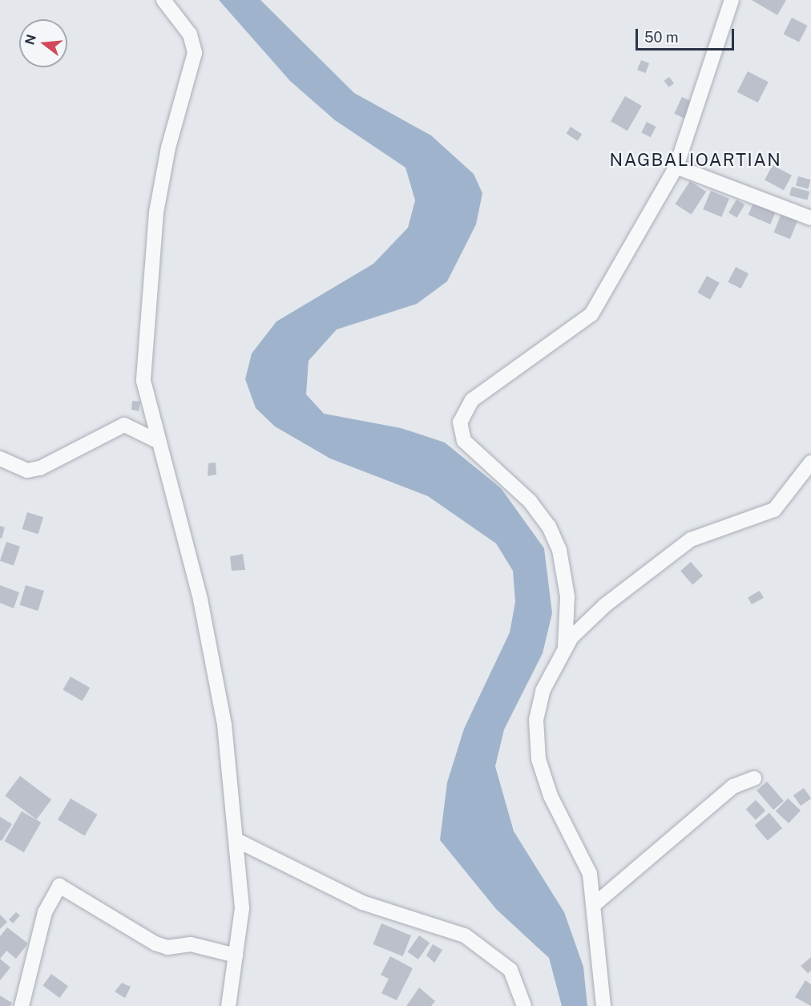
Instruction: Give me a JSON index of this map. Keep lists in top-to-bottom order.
{
  "districts": ["NAGBALIOARTIAN"],
  "scale_bar": "50 m",
  "north": "left"
}
